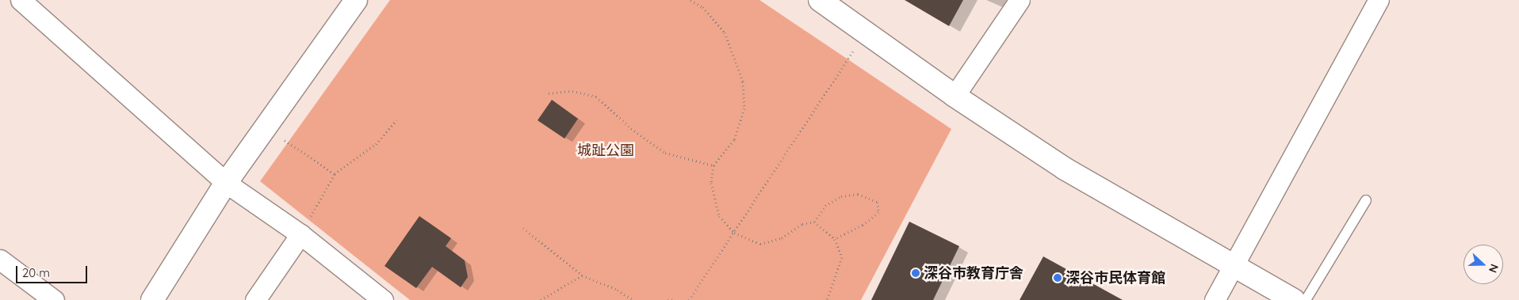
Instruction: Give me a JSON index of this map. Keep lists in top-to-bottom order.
{
  "parks": ["城趾公園"],
  "places": ["深谷市教育庁舎", "深谷市民体育館"],
  "scale_bar": "20 m",
  "north": "right"
}
